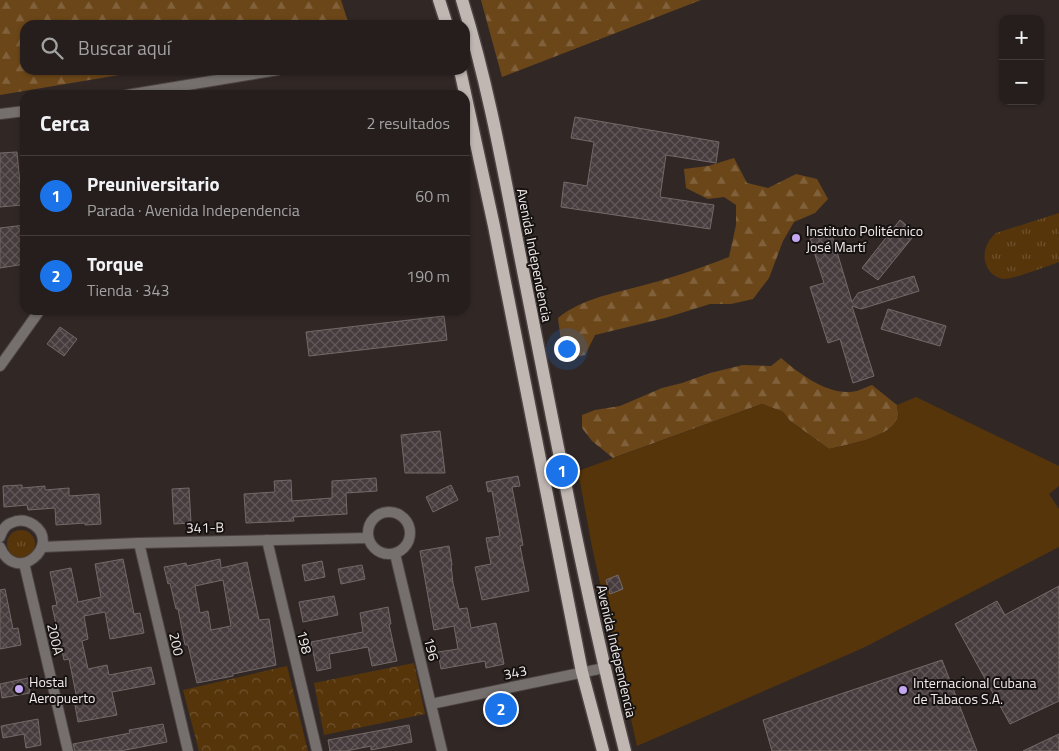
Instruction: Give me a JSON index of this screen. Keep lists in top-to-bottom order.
{
  "streets": {
    "main road": ["Avenida Independencia"],
    "street": [
      "341-B",
      "200A",
      "198",
      "200",
      "196",
      "343"
    ]
  },
  "crossings": [
    ["Avenida Independencia", "343"],
    ["341-B", "198"],
    ["341-B", "200"],
    ["341-B", "196"],
    ["196", "343"]
  ],
  "places": ["Instituto Politécnico José Martí", "Hostal Aeropuerto", "Internacional Cubana de Tabacos S.A."],
  "page": {
    "map_buttons": ["+", "−"],
    "search": "Buscar aquí",
    "heading": ["Cerca", "2 resultados"],
    "list": [
      {
        "mark": "1",
        "name": "Preuniversitario",
        "note": "Parada · Avenida Independencia",
        "value": "60 m"
      },
      {
        "mark": "2",
        "name": "Torque",
        "note": "Tienda · 343",
        "value": "190 m"
      }
    ],
    "pins": ["1", "2"]
  }
}
